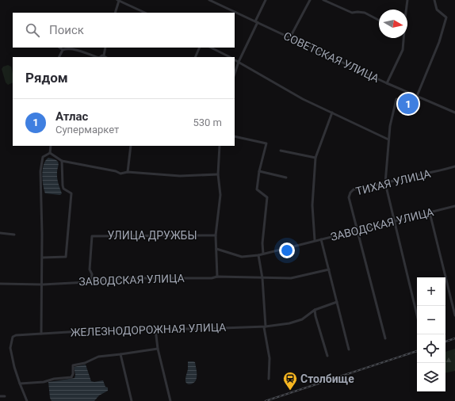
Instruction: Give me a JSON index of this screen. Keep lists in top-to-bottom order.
{
  "streets": {
    "street": [
      "СОВЕТСКАЯ УЛИЦА",
      "ТИХАЯ УЛИЦА",
      "ЗАВОДСКАЯ УЛИЦА",
      "УЛИЦА ДРУЖБЫ",
      "ЖЕЛЕЗНОДОРОЖНАЯ УЛИЦА"
    ]
  },
  "crossings": [
    ["ТИХАЯ УЛИЦА", "ЗАВОДСКАЯ УЛИЦА"],
    ["ЗАВОДСКАЯ УЛИЦА", "УЛИЦА ДРУЖБЫ"]
  ],
  "places": {
    "station": ["Столбище"]
  },
  "north": "right",
  "page": {
    "search": "Поиск",
    "heading": "Рядом",
    "pins": "1",
    "list": [
      {
        "mark": "1",
        "name": "Атлас",
        "note": "Супермаркет",
        "value": "530 m"
      }
    ],
    "map_buttons": ["+", "−"]
  }
}
